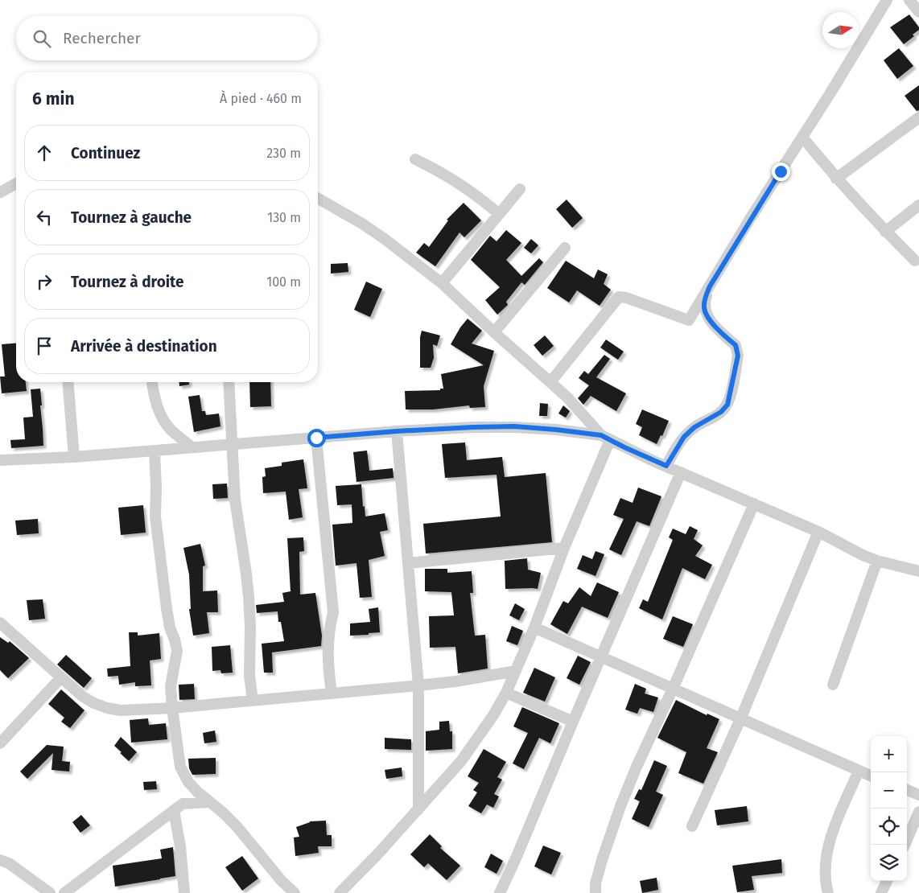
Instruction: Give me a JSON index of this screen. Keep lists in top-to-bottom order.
{
  "north": "right",
  "page": {
    "search": "Rechercher",
    "heading": ["6 min", "À pied · 460 m"],
    "list": [
      ["Continuez", "230 m"],
      ["Tournez à gauche", "130 m"],
      ["Tournez à droite", "100 m"],
      "Arrivée à destination"
    ],
    "map_buttons": ["+", "−"]
  }
}
